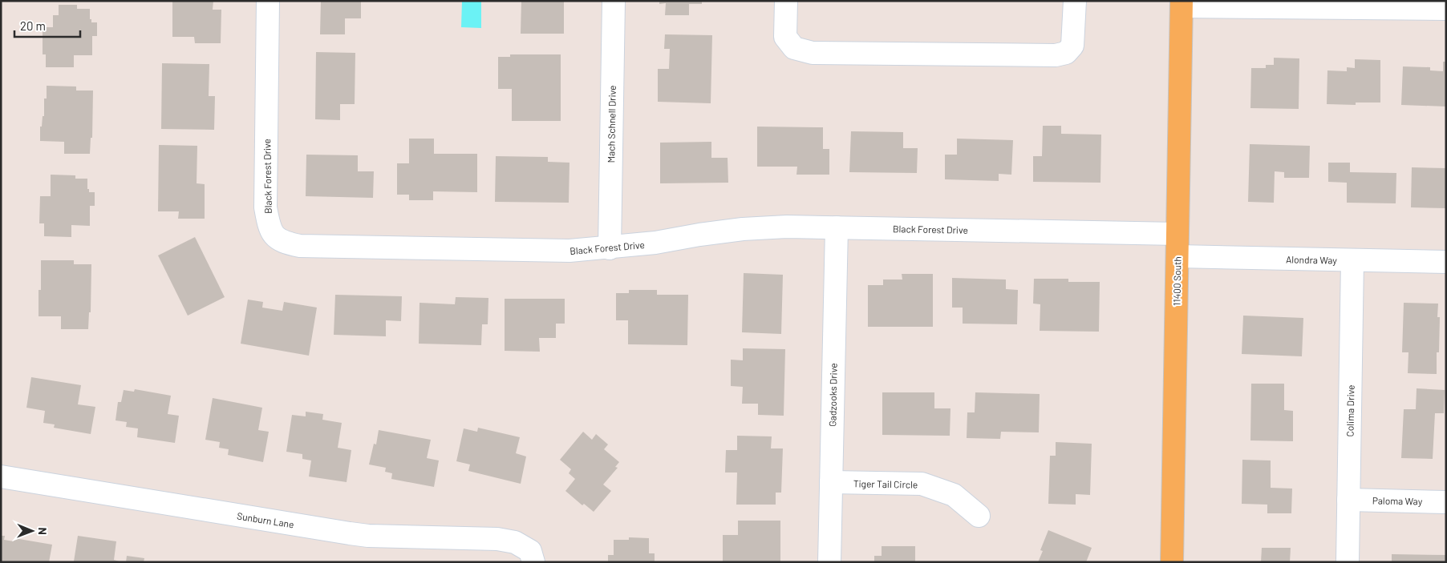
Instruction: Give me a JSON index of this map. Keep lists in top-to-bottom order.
{
  "streets": {
    "main road": ["11400 South"],
    "street": [
      "Mach Schnell Drive",
      "Black Forest Drive",
      "Alondra Way",
      "Gadzooks Drive",
      "Colima Drive",
      "Tiger Tail Circle",
      "Paloma Way",
      "Sunburn Lane"
    ]
  },
  "crossings": [
    ["Mach Schnell Drive", "Black Forest Drive"],
    ["Black Forest Drive", "11400 South"],
    ["Black Forest Drive", "Gadzooks Drive"],
    ["Alondra Way", "11400 South"],
    ["Alondra Way", "Colima Drive"],
    ["Gadzooks Drive", "Tiger Tail Circle"],
    ["Colima Drive", "Paloma Way"]
  ],
  "scale_bar": "20 m",
  "north": "right"
}
